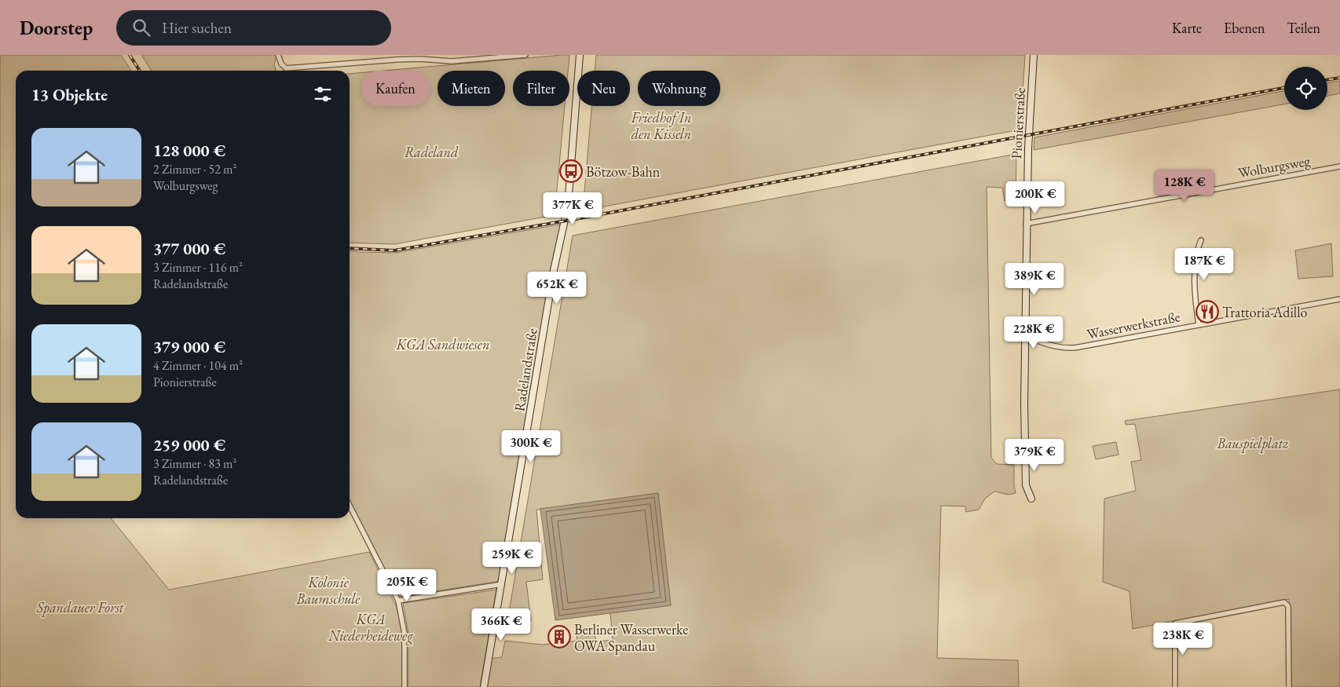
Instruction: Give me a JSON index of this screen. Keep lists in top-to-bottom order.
{
  "streets": {
    "street": [
      "Pionierstraße",
      "Wolburgsweg",
      "Wasserwerkstraße",
      "Radelandstraße"
    ]
  },
  "crossings": [
    ["Pionierstraße", "Wolburgsweg"],
    ["Pionierstraße", "Wasserwerkstraße"]
  ],
  "parks": [
    "Friedhof In den Kisseln",
    "Radeland",
    "KGA Sandwiesen",
    "Bauspielplatz",
    "Kolonie Baumschule",
    "Spandauer Forst",
    "KGA Niederheideweg"
  ],
  "places": {
    "bus stop": ["Bötzow-Bahn"],
    "restaurant": ["Trattoria Adillo"],
    "building": ["Berliner Wasserwerke OWA Spandau"]
  },
  "page": {
    "header": "Doorstep",
    "search": "Hier suchen",
    "nav": ["Karte", "Ebenen", "Teilen"],
    "chip": [
      "Kaufen",
      "Mieten",
      "Filter",
      "Neu",
      "Wohnung"
    ],
    "heading": "13 Objekte",
    "list": [
      {
        "name": "128 000 €",
        "note": "2 Zimmer · 52 m² · Wolburgsweg"
      },
      {
        "name": "377 000 €",
        "note": "3 Zimmer · 116 m² · Radelandstraße"
      },
      {
        "name": "379 000 €",
        "note": "4 Zimmer · 104 m² · Pionierstraße"
      },
      {
        "name": "259 000 €",
        "note": "3 Zimmer · 83 m² · Radelandstraße"
      }
    ],
    "price": [
      "128K €",
      "200K €",
      "377K €",
      "187K €",
      "389K €",
      "652K €",
      "228K €",
      "300K €",
      "379K €",
      "259K €",
      "205K €",
      "366K €",
      "238K €"
    ]
  }
}
